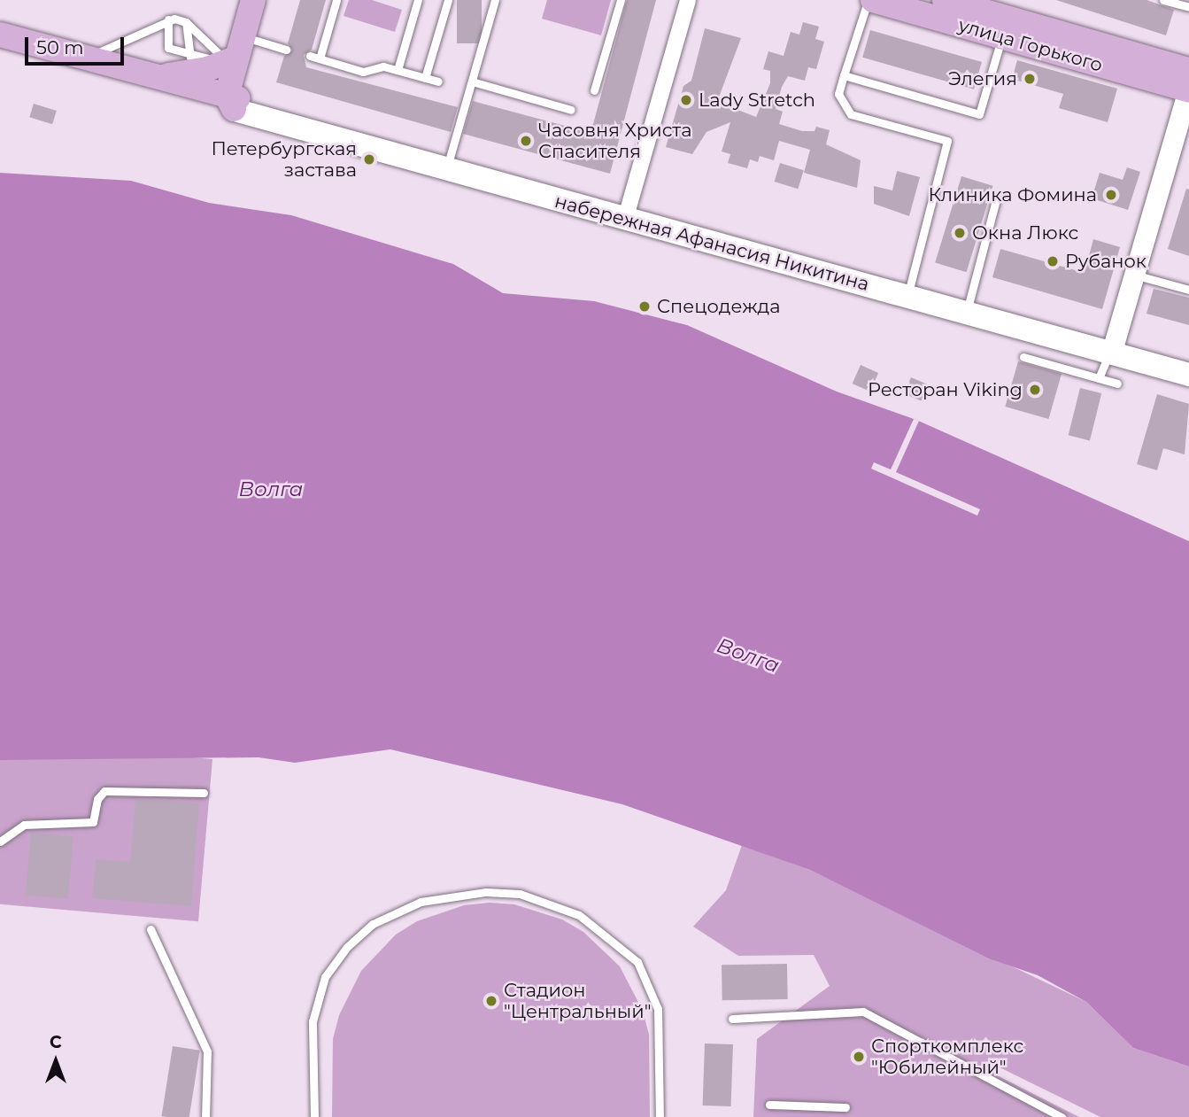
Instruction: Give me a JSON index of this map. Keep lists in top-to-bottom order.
{
  "streets": {
    "main road": ["улица Горького", "набережная Афанасия Никитина"]
  },
  "water": ["Волга"],
  "places": [
    "Элегия",
    "Lady Stretch",
    "Часовня Христа Спасителя",
    "Петербургская застава",
    "Клиника Фомина",
    "Окна Люкс",
    "Рубанок",
    "Спецодежда",
    "Ресторан Viking",
    "Стадион \"Центральный\"",
    "Спорткомплекс \"Юбилейный\""
  ],
  "scale_bar": "50 m",
  "north": "top"
}
